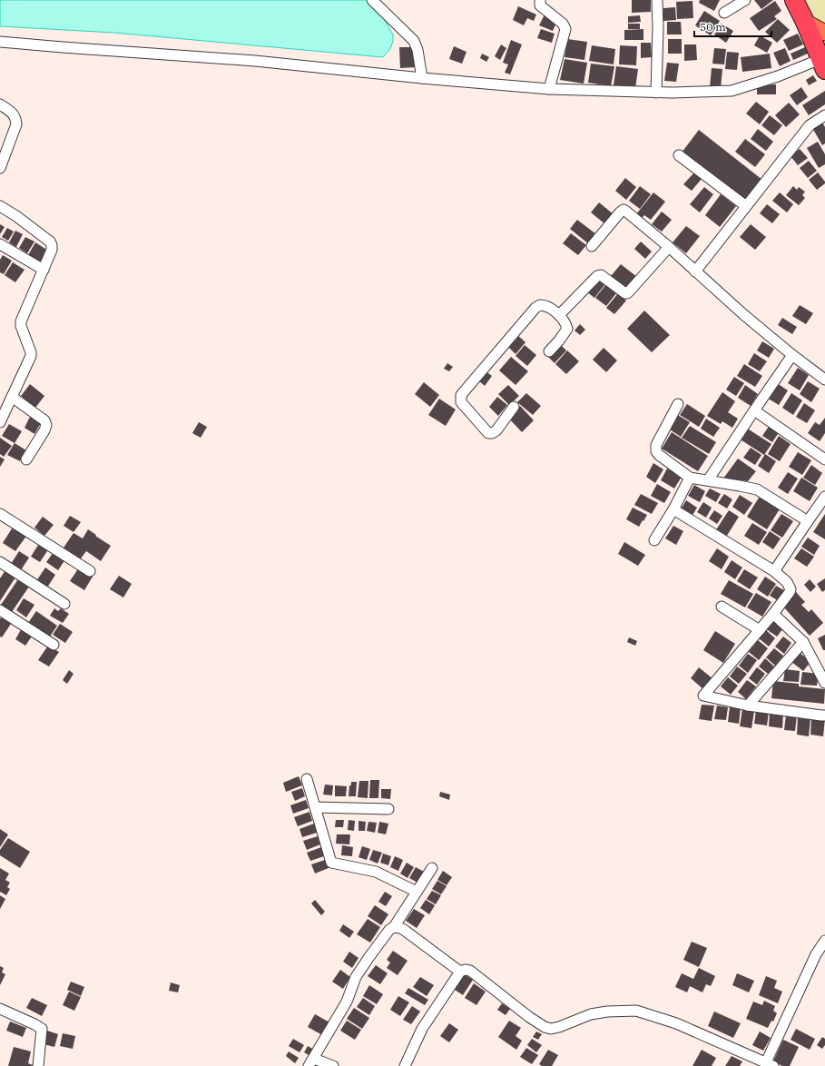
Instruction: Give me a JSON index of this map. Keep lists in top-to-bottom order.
{
  "scale_bar": "50 m"
}
